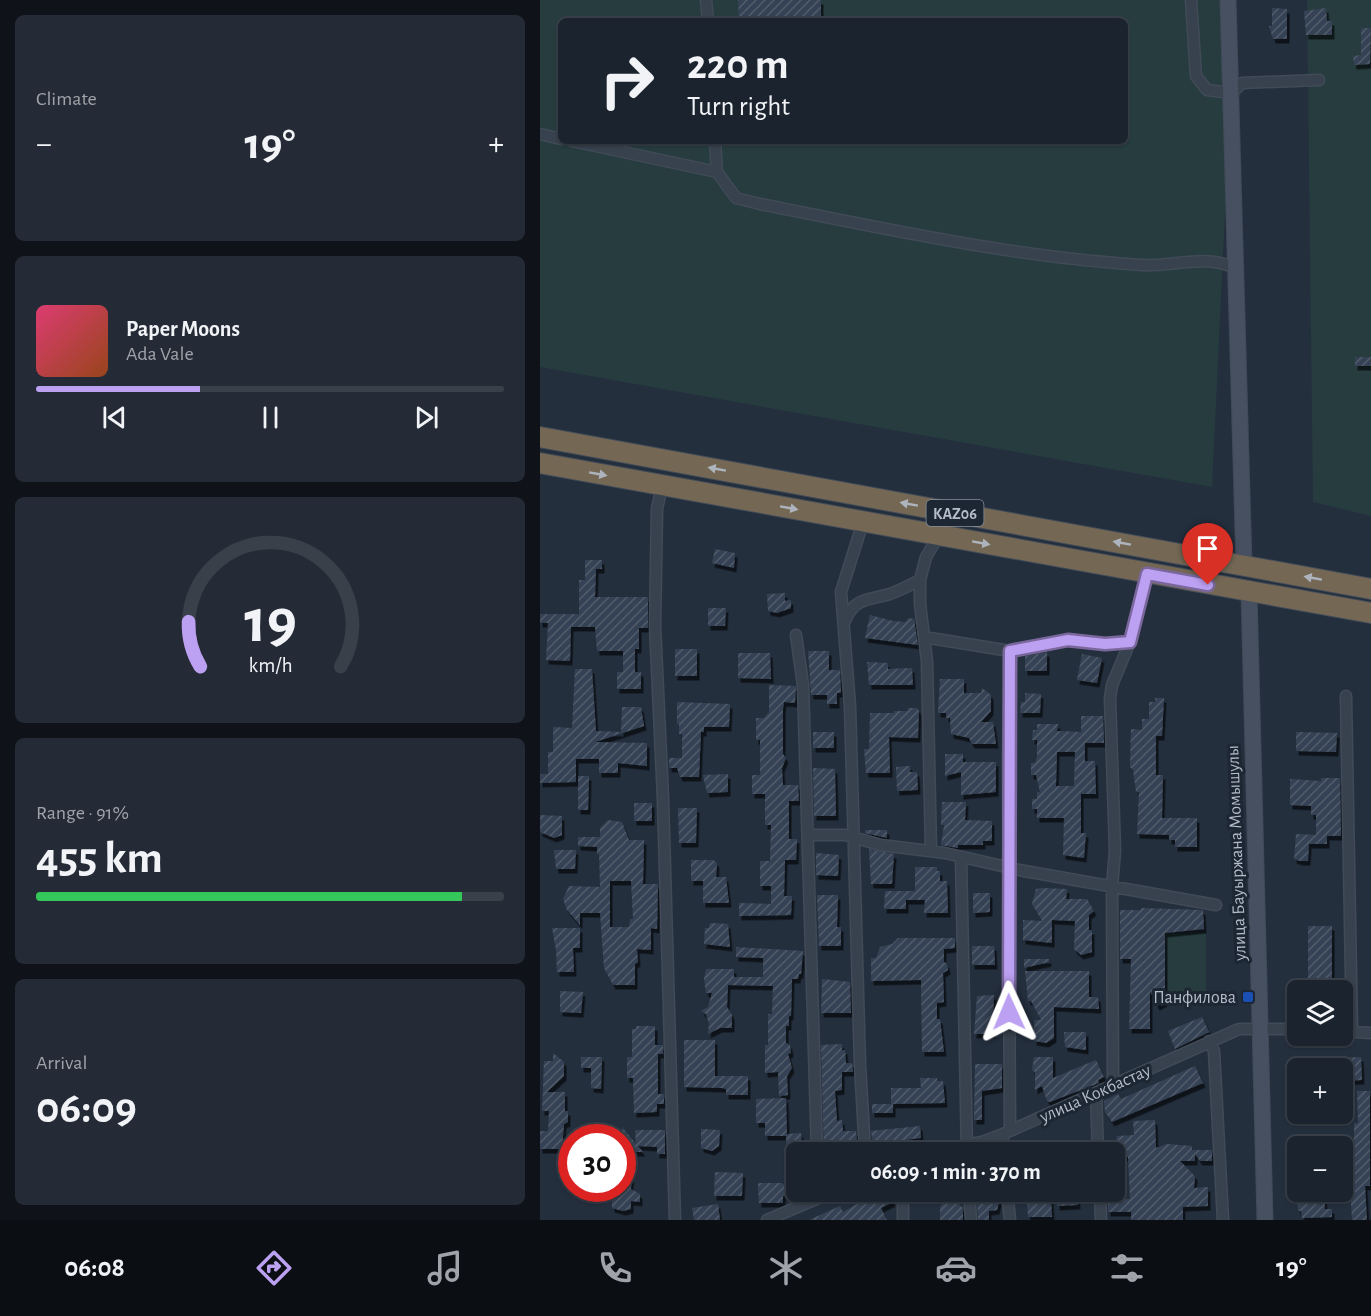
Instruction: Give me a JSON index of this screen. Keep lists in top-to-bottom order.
{
  "streets": {
    "highway": ["KАZ06"],
    "street": ["улица Бауыржана Момышулы", "улица Кокбастау"]
  },
  "crossings": [
    ["KАZ06", "улица Бауыржана Момышулы"],
    ["улица Бауыржана Момышулы", "улица Кокбастау"]
  ],
  "places": {
    "transit": ["Панфилова"]
  },
  "page": {
    "tile": [
      "Climate",
      ["Range · 91%", "455 km"],
      ["Arrival", "06:09"]
    ],
    "turn": ["220 m", "Turn right"],
    "heat": ["−", "19°", "+"],
    "song": ["Paper Moons", "Ada Vale"],
    "map_buttons": ["+", "−"],
    "limit": "30",
    "trip": "06:09 · 1 min · 370 m",
    "tabs": ["06:08", "19°"],
    "gauge": ["19", "km/h"]
  }
}
